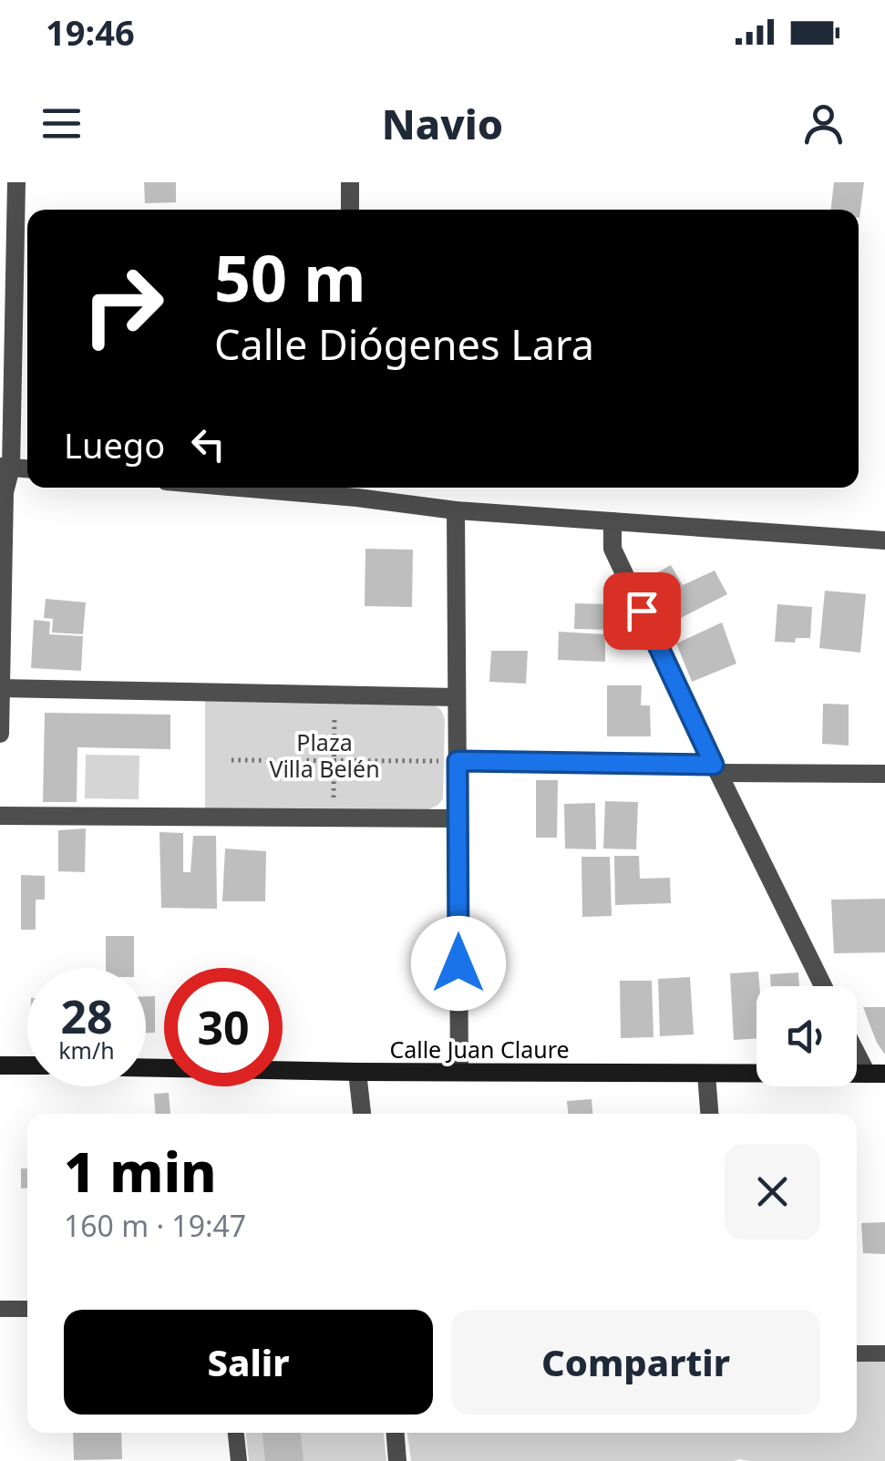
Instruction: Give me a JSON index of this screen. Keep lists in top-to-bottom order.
{
  "streets": {
    "street": ["Calle Juan Claure"]
  },
  "parks": ["Plaza Villa Belén"],
  "page": {
    "status": "19:46",
    "header": "Navio",
    "turn": ["50 m", "Calle Diógenes Lara"],
    "then": "Luego",
    "speed": "28 km/h",
    "limit": "30",
    "heading": ["1 min", "160 m · 19:47"],
    "buttons": ["Salir", "Compartir"]
  }
}
